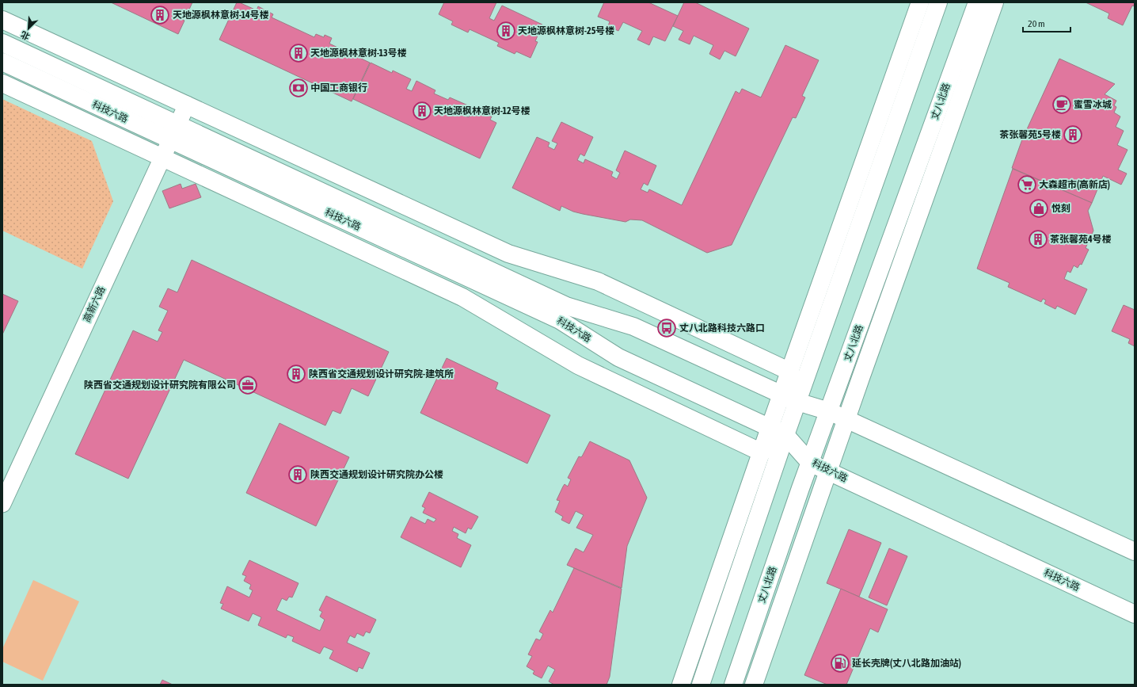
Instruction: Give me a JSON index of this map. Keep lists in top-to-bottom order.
{
  "streets": {
    "main road": ["丈八北路", "科技六路"],
    "street": ["高新六路"]
  },
  "crossings": [
    ["丈八北路", "科技六路"],
    ["科技六路", "高新六路"]
  ],
  "places": {
    "building": [
      "天地源枫林意树-14号楼",
      "天地源枫林意树-25号楼",
      "天地源枫林意树-13号楼",
      "天地源枫林意树-12号楼",
      "茶张馨苑5号楼",
      "茶张馨苑4号楼",
      "陕西省交通规划设计研究院-建筑所",
      "陕西交通规划设计研究院办公楼"
    ],
    "bank": ["中国工商银行"],
    "cafe": ["蜜雪冰城"],
    "supermarket": ["大森超市(高新店)"],
    "shop": ["悦刻"],
    "bus stop": ["丈八北路科技六路口"],
    "office": ["陕西省交通规划设计研究院有限公司"],
    "fuel station": ["延长壳牌(丈八北路加油站)"]
  },
  "scale_bar": "20 m",
  "north": "bottom left"
}
